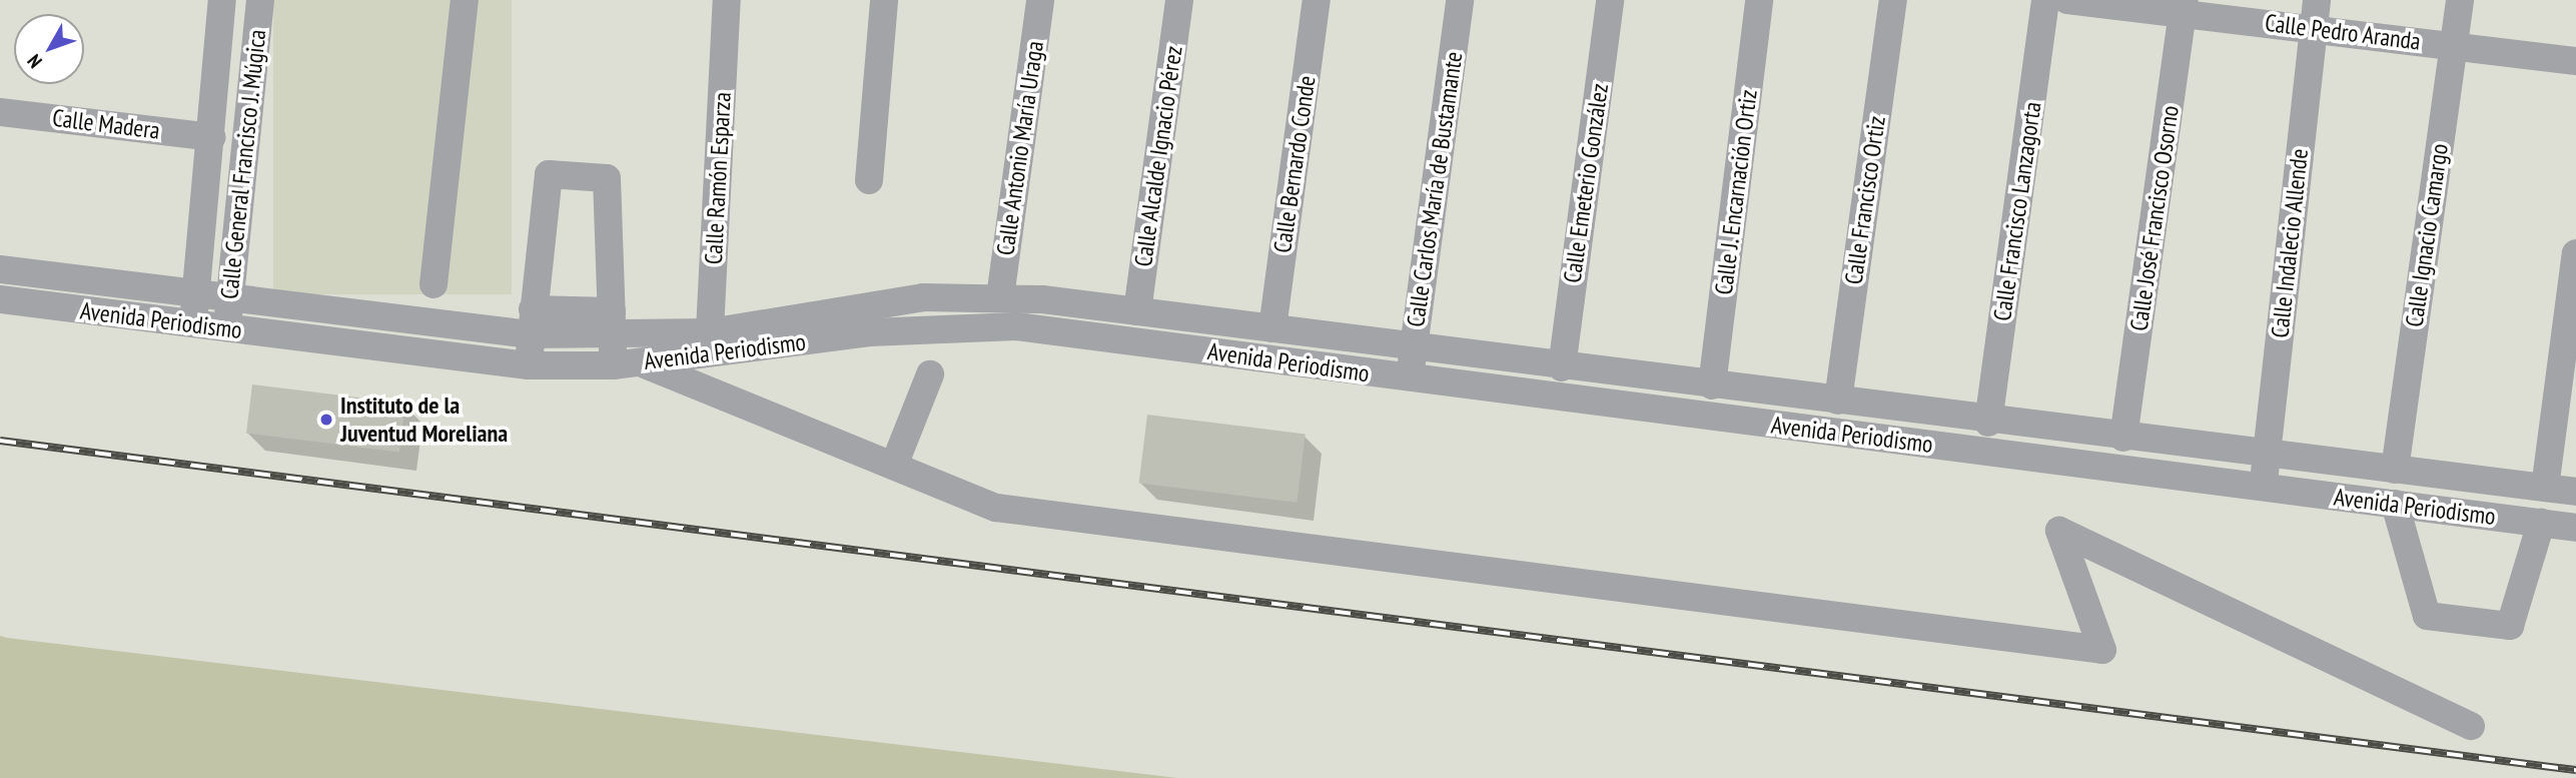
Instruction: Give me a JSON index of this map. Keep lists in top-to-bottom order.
{
  "streets": {
    "street": [
      "Calle Pedro Aranda",
      "Calle Madera",
      "Calle Antonio María Uraga",
      "Calle Alcalde Ignacio Pérez",
      "Calle General Francisco J. Múgica",
      "Calle Bernardo Conde",
      "Calle Ramón Esparza",
      "Calle Emeterio González",
      "Calle Carlos María de Bustamante",
      "Calle J. Encarnación Ortiz",
      "Calle Francisco Ortiz",
      "Calle Francisco Lanzagorta",
      "Calle José Francisco Osorno",
      "Calle Ignacio Camargo",
      "Calle Indalecio Allende",
      "Avenida Periodismo"
    ]
  },
  "crossings": [
    ["Calle Pedro Aranda", "Calle José Francisco Osorno"],
    ["Calle Pedro Aranda", "Calle Ignacio Camargo"],
    ["Calle Pedro Aranda", "Calle Indalecio Allende"],
    ["Calle Madera", "Calle General Francisco J. Múgica"],
    ["Calle Antonio María Uraga", "Avenida Periodismo"],
    ["Calle Alcalde Ignacio Pérez", "Avenida Periodismo"],
    ["Calle General Francisco J. Múgica", "Avenida Periodismo"],
    ["Calle Bernardo Conde", "Avenida Periodismo"],
    ["Calle Ramón Esparza", "Avenida Periodismo"],
    ["Calle Emeterio González", "Avenida Periodismo"],
    ["Calle Carlos María de Bustamante", "Avenida Periodismo"],
    ["Calle J. Encarnación Ortiz", "Avenida Periodismo"],
    ["Calle Francisco Ortiz", "Avenida Periodismo"],
    ["Calle Francisco Lanzagorta", "Avenida Periodismo"],
    ["Calle José Francisco Osorno", "Avenida Periodismo"],
    ["Calle Ignacio Camargo", "Avenida Periodismo"],
    ["Calle Indalecio Allende", "Avenida Periodismo"]
  ],
  "places": ["Instituto de la Juventud Moreliana"],
  "north": "bottom left"
}
